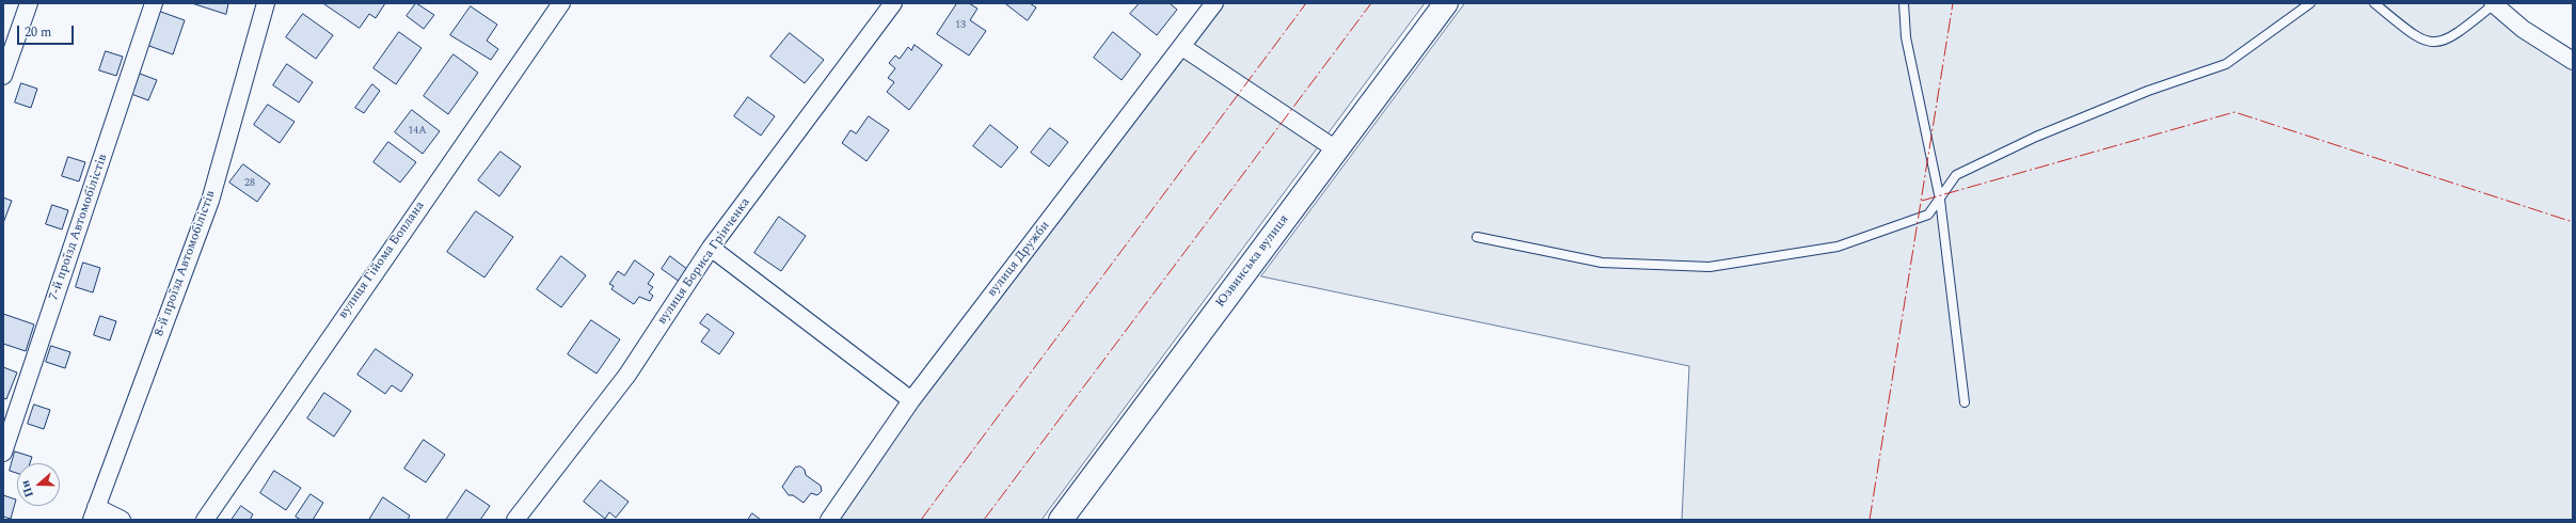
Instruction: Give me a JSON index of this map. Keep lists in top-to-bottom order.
{
  "streets": {
    "main road": ["Юзвинська вулиця"],
    "street": [
      "7-й проїзд Автомобілістів",
      "вулиця Дружби",
      "вулиця Гійома Боплана",
      "вулиця Бориса Грінченка",
      "8-й проїзд Автомобілістів"
    ]
  },
  "house_numbers": ["13", "14А", "28"],
  "scale_bar": "20 m",
  "north": "left"
}
